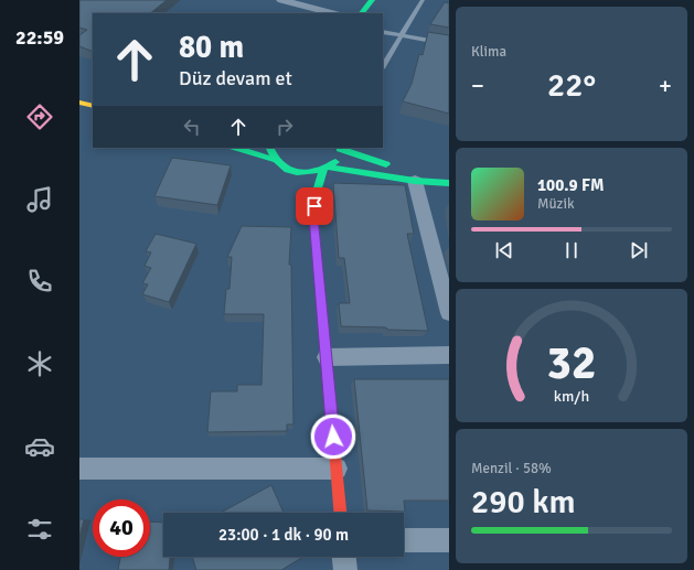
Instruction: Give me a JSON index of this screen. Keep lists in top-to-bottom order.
{
  "page": {
    "tabs": "22:59",
    "tile": [
      "Klima",
      ["Menzil · 58%", "290 km"]
    ],
    "turn": ["80 m", "Düz devam et"],
    "heat": ["−", "22°", "+"],
    "song": ["100.9 FM", "Müzik"],
    "limit": "40",
    "trip": "23:00 · 1 dk · 90 m",
    "gauge": ["32", "km/h"]
  }
}
